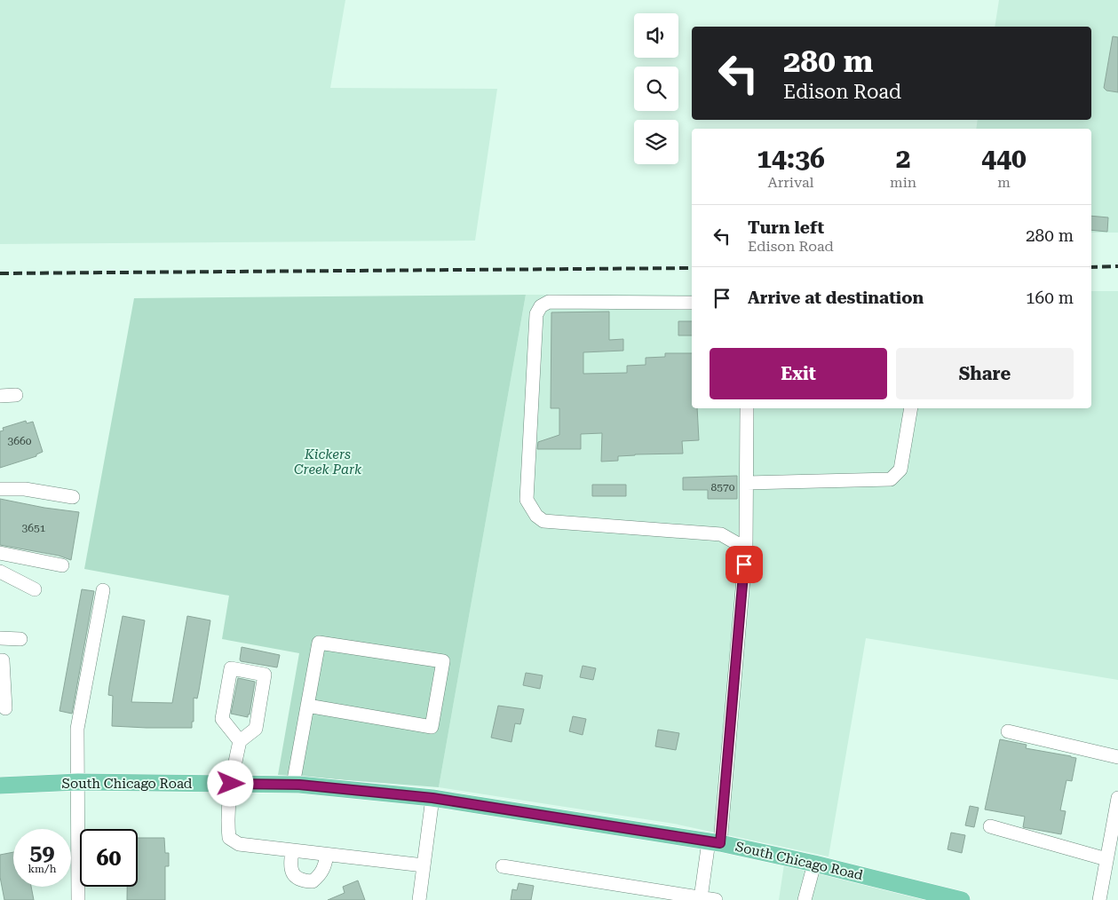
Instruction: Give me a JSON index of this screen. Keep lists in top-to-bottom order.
{
  "streets": {
    "main road": ["South Chicago Road"]
  },
  "parks": ["Kickers Creek Park"],
  "house_numbers": ["3660", "8570", "3651"],
  "page": {
    "turn": ["280 m", "Edison Road"],
    "eta": [
      "14:36",
      "Arrival",
      "2",
      "min",
      "440",
      "m"
    ],
    "list": [
      {
        "name": "Turn left",
        "note": "Edison Road",
        "value": "280 m"
      },
      {
        "name": "Arrive at destination",
        "value": "160 m"
      }
    ],
    "buttons": ["Exit", "Share"],
    "speed": "59 km/h",
    "limit": "60"
  }
}
